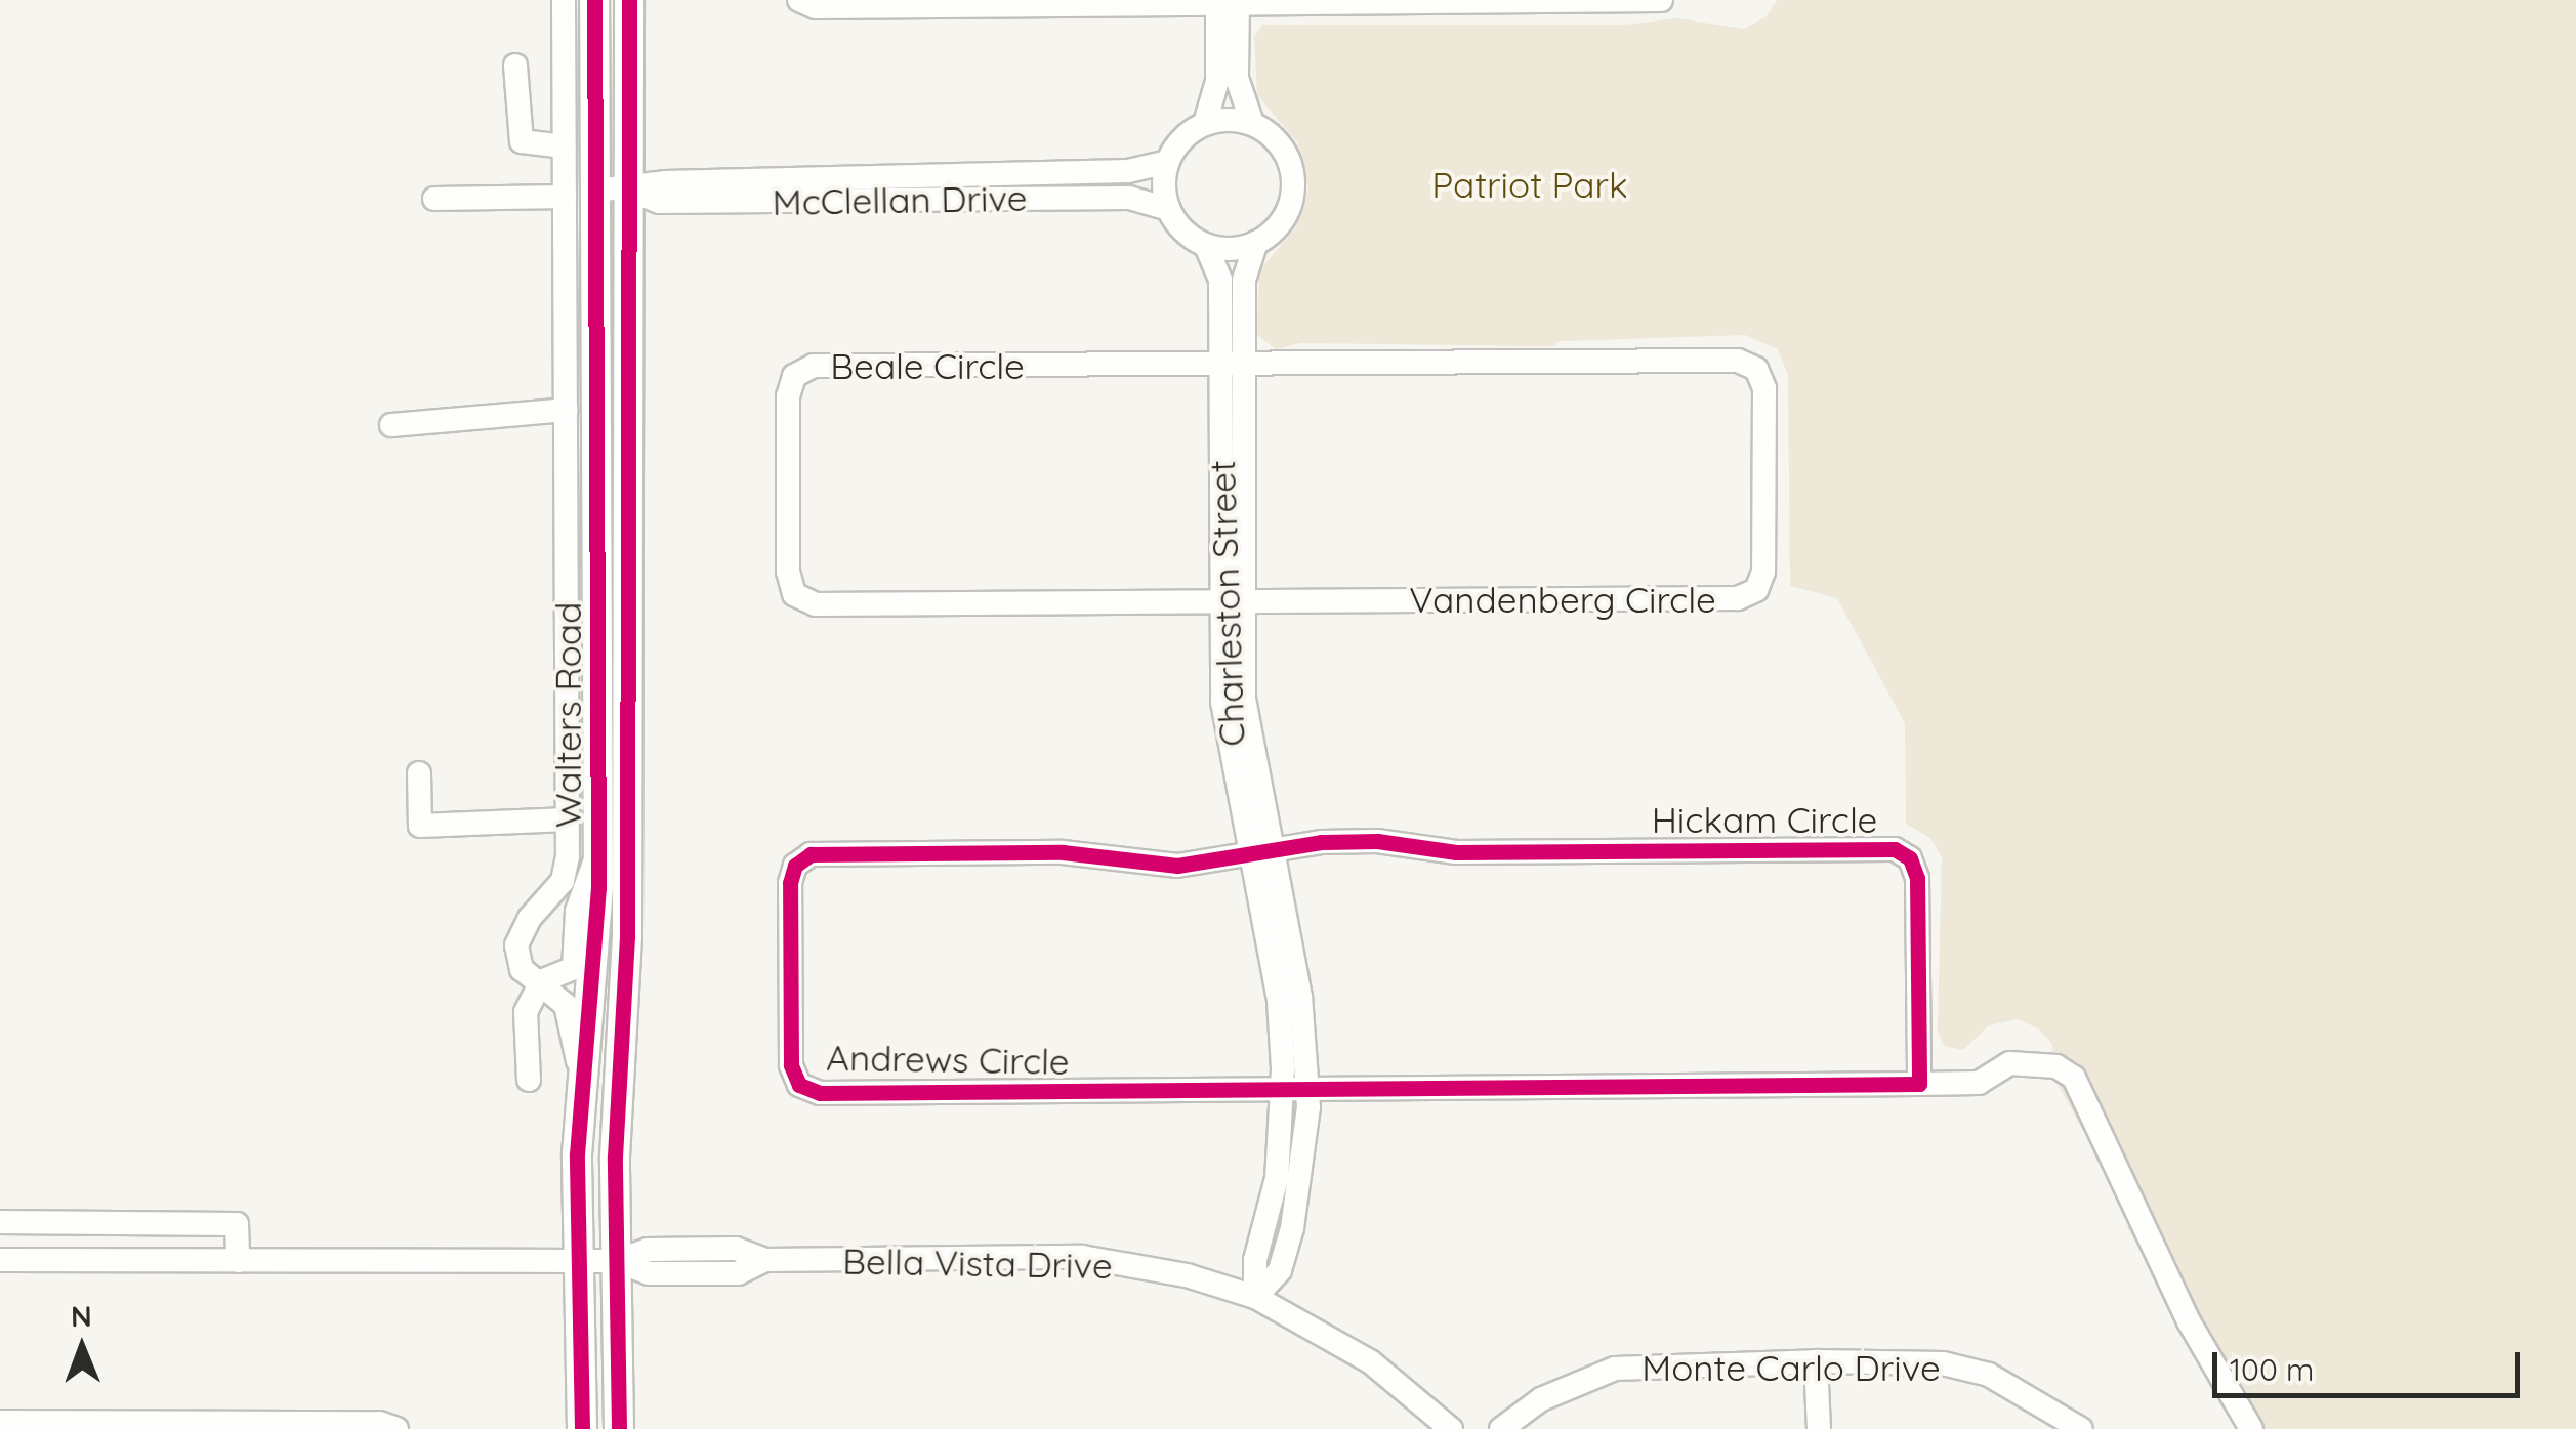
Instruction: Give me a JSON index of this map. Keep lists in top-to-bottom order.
{
  "streets": {
    "main road": ["Walters Road"],
    "street": [
      "McClellan Drive",
      "Beale Circle",
      "Vandenberg Circle",
      "Charleston Street",
      "Hickam Circle",
      "Andrews Circle",
      "Bella Vista Drive",
      "Monte Carlo Drive"
    ]
  },
  "crossings": [
    ["McClellan Drive", "Charleston Street"],
    ["McClellan Drive", "Walters Road"],
    ["Beale Circle", "Vandenberg Circle"],
    ["Beale Circle", "Charleston Street"],
    ["Vandenberg Circle", "Charleston Street"],
    ["Charleston Street", "Hickam Circle"],
    ["Charleston Street", "Andrews Circle"],
    ["Charleston Street", "Bella Vista Drive"],
    ["Walters Road", "Bella Vista Drive"],
    ["Hickam Circle", "Andrews Circle"]
  ],
  "parks": ["Patriot Park"],
  "scale_bar": "100 m",
  "north": "top"
}
